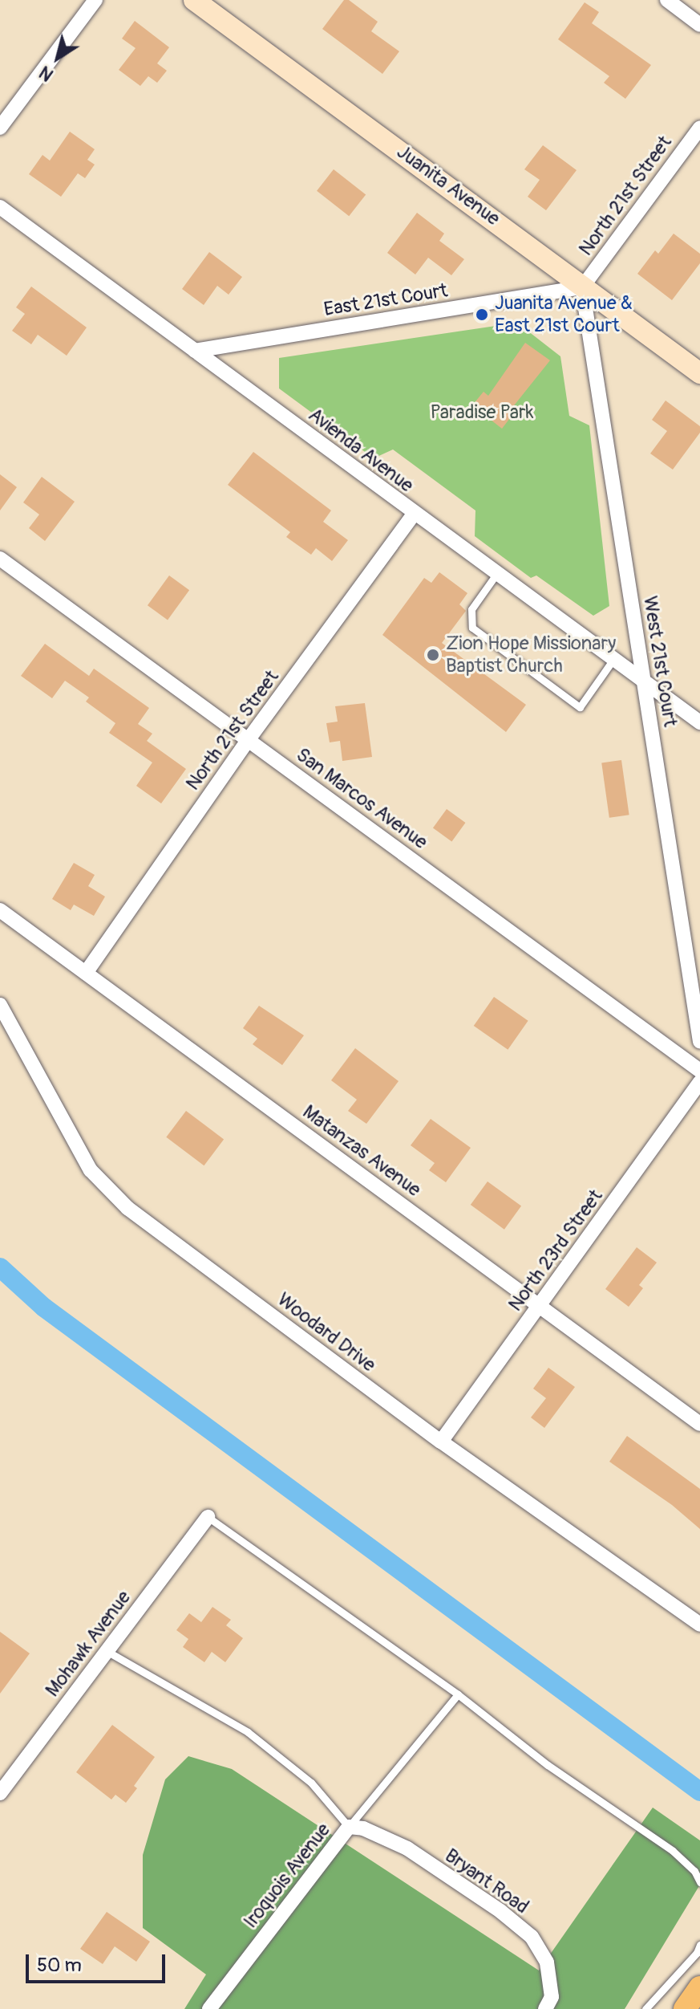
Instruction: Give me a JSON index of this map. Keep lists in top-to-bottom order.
{
  "streets": {
    "street": [
      "Juanita Avenue",
      "North 21st Street",
      "East 21st Court",
      "Avienda Avenue",
      "West 21st Court",
      "San Marcos Avenue",
      "Matanzas Avenue",
      "North 23rd Street",
      "Woodard Drive",
      "Mohawk Avenue",
      "Iroquois Avenue",
      "Bryant Road"
    ]
  },
  "crossings": [
    ["Juanita Avenue", "North 21st Street"],
    ["Juanita Avenue", "East 21st Court"],
    ["Juanita Avenue", "West 21st Court"],
    ["North 21st Street", "East 21st Court"],
    ["North 21st Street", "Avienda Avenue"],
    ["North 21st Street", "West 21st Court"],
    ["North 21st Street", "San Marcos Avenue"],
    ["North 21st Street", "Matanzas Avenue"],
    ["East 21st Court", "Avienda Avenue"],
    ["East 21st Court", "West 21st Court"],
    ["Avienda Avenue", "West 21st Court"],
    ["Matanzas Avenue", "North 23rd Street"],
    ["North 23rd Street", "Woodard Drive"],
    ["Iroquois Avenue", "Bryant Road"]
  ],
  "parks": ["Paradise Park"],
  "places": ["Juanita Avenue & East 21st Court", "Zion Hope Missionary Baptist Church"],
  "scale_bar": "50 m",
  "north": "bottom left"
}
